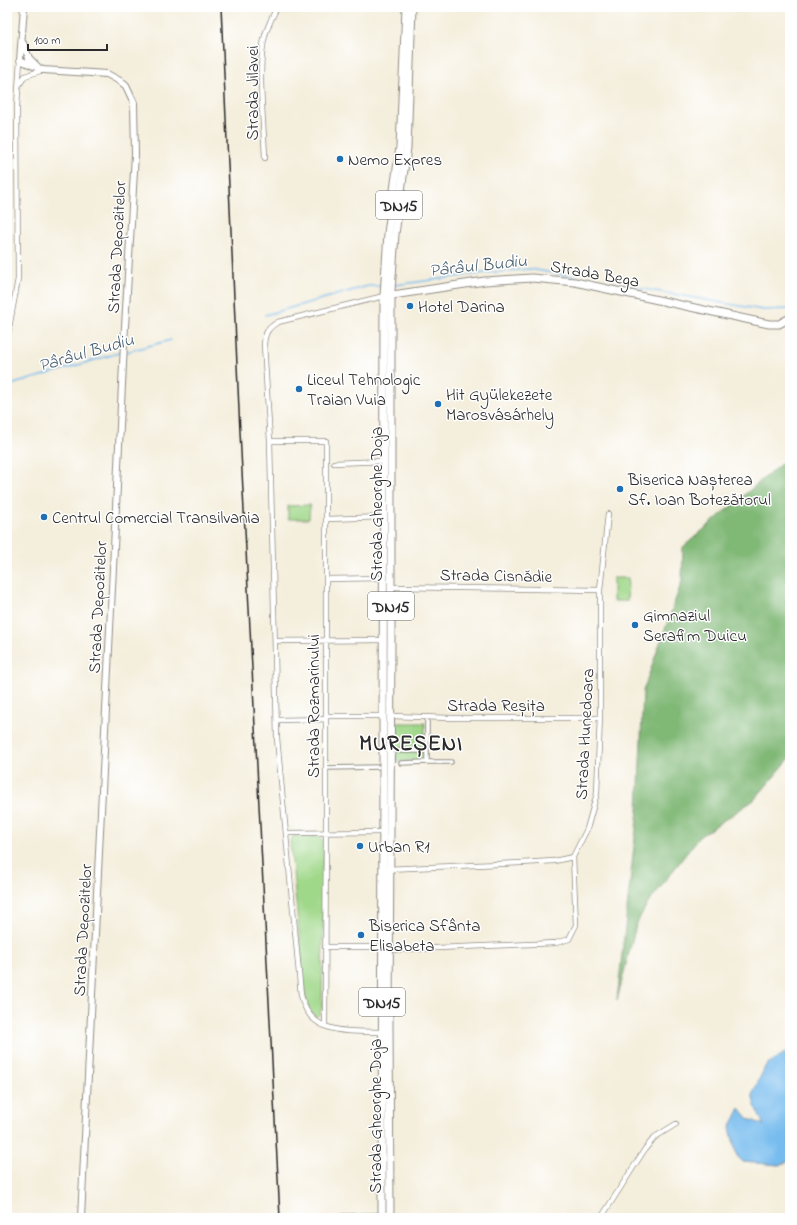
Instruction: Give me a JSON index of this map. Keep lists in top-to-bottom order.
{
  "streets": {
    "main road": ["DN15", "Strada Bega", "Strada Gheorghe Doja"],
    "street": [
      "Strada Jilavei",
      "Strada Depozitelor",
      "Strada Cisnădie",
      "Strada Reșița",
      "Strada Rozmarinului",
      "Strada Hunedoara"
    ]
  },
  "crossings": [
    ["Strada Bega", "Strada Gheorghe Doja"],
    ["Strada Bega", "Strada Rozmarinului"],
    ["Strada Gheorghe Doja", "Strada Cisnădie"],
    ["Strada Gheorghe Doja", "Strada Reșița"],
    ["Strada Gheorghe Doja", "Strada Rozmarinului"],
    ["Strada Cisnădie", "Strada Hunedoara"],
    ["Strada Reșița", "Strada Rozmarinului"],
    ["Strada Reșița", "Strada Hunedoara"]
  ],
  "districts": ["MUREȘENI"],
  "water": ["Pârâul Budiu"],
  "places": [
    "Nemo Expres",
    "Hotel Darina",
    "Liceul Tehnologic Traian Vuia",
    "Hit Gyülekezete Marosvásárhely",
    "Biserica Nașterea Sf. Ioan Botezătorul",
    "Centrul Comercial Transilvania",
    "Gimnaziul Serafim Duicu",
    "Urban R1",
    "Biserica Sfânta Elisabeta"
  ],
  "scale_bar": "100 m"
}
